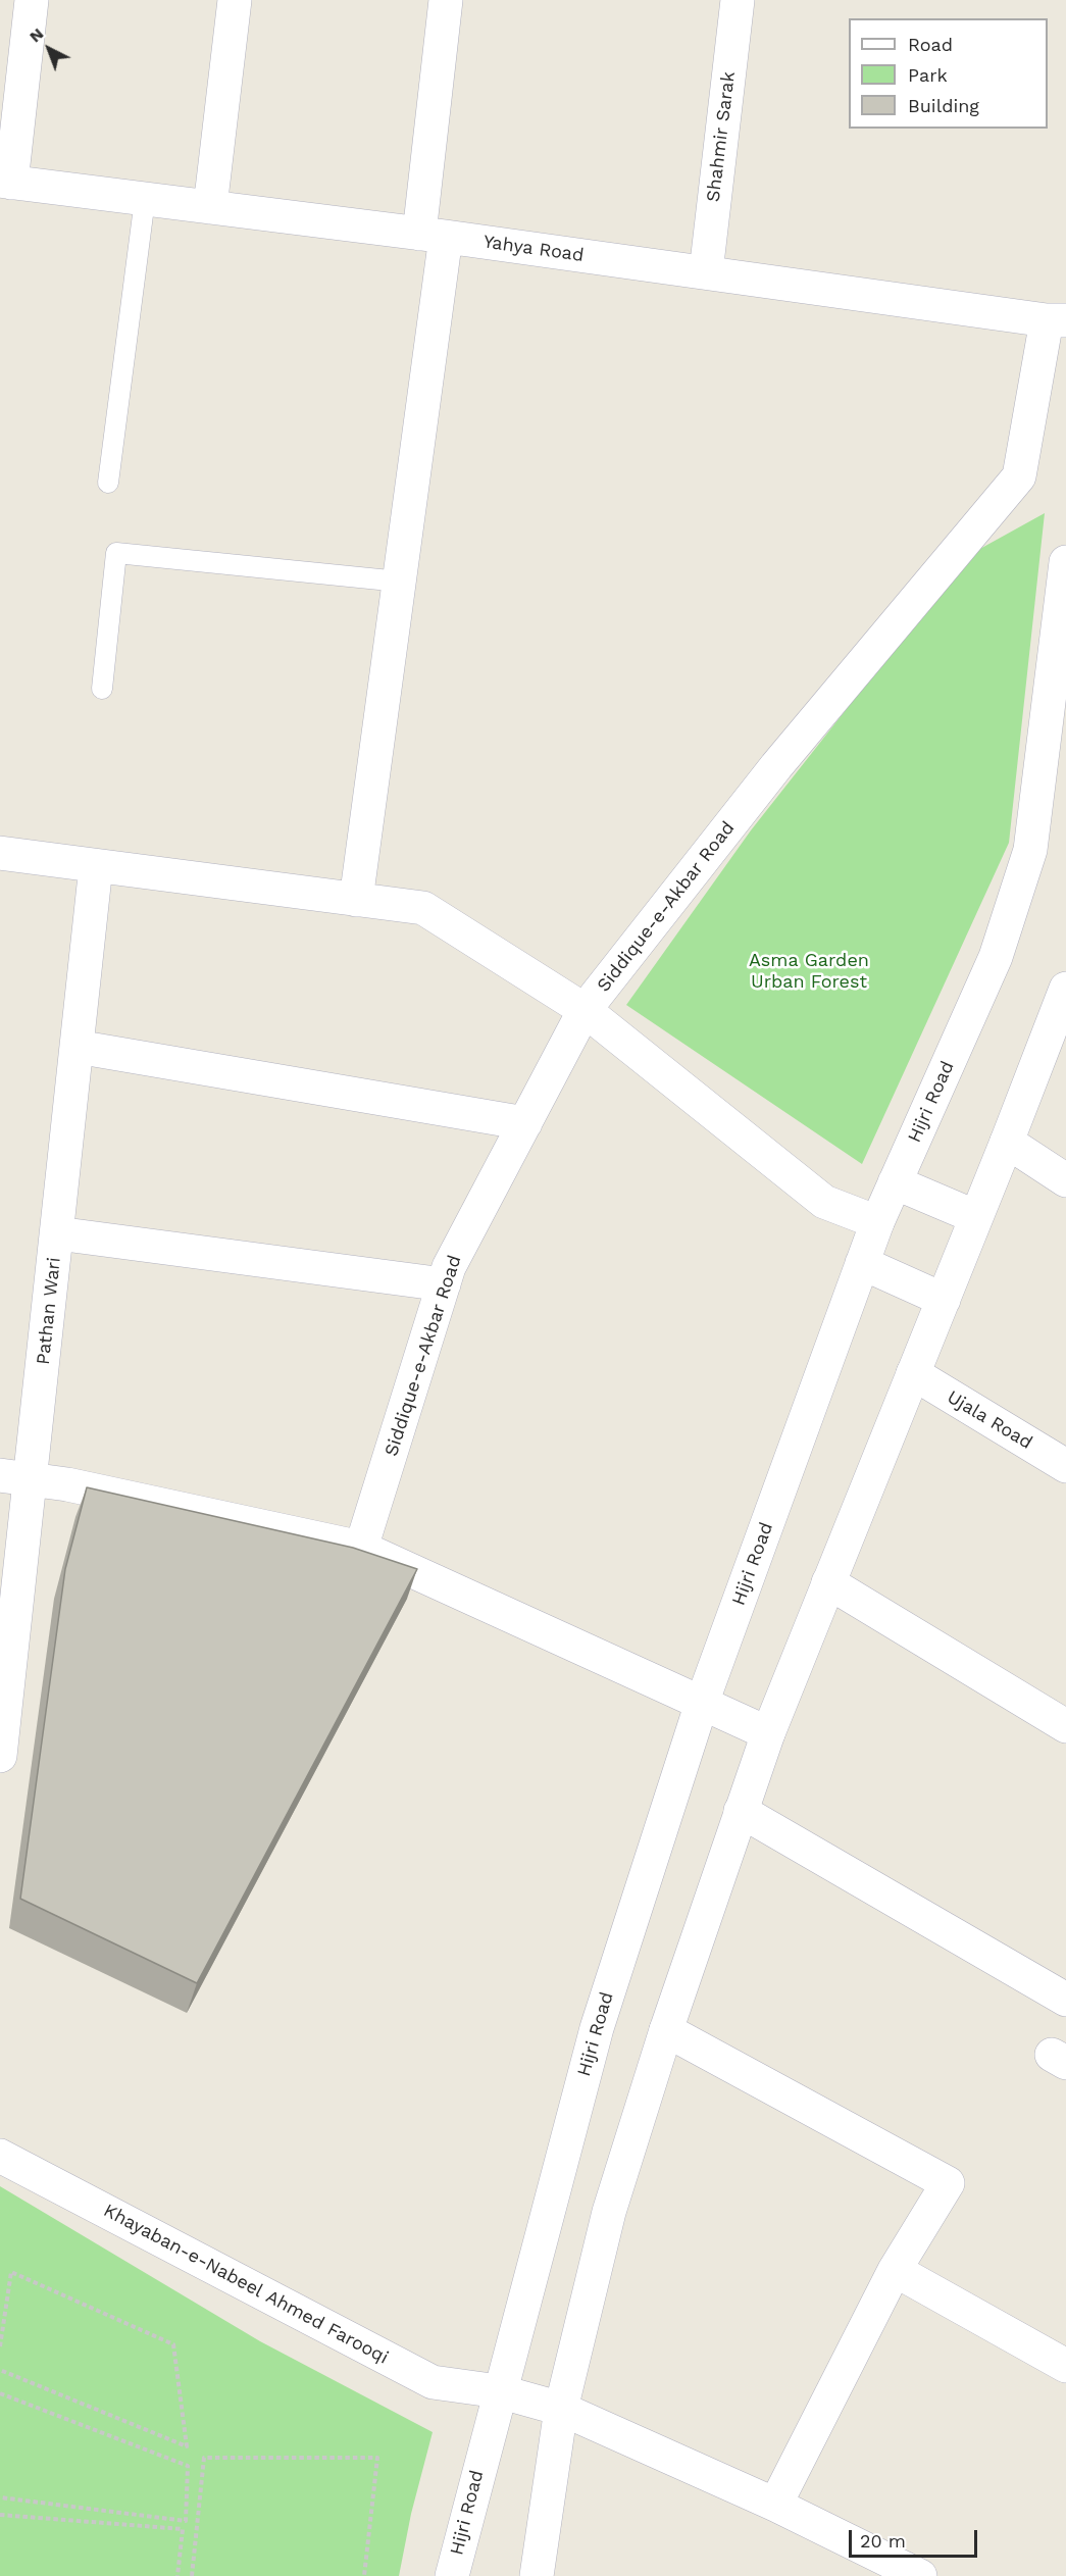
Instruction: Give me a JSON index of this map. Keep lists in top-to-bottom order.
{
  "streets": {
    "street": [
      "Shahmir Sarak",
      "Yahya Road",
      "Siddique-e-Akbar Road",
      "Hijri Road",
      "Pathan Wari",
      "Ujala Road",
      "Khayaban-e-Nabeel Ahmed Farooqi"
    ]
  },
  "crossings": [
    ["Shahmir Sarak", "Yahya Road"],
    ["Yahya Road", "Siddique-e-Akbar Road"],
    ["Hijri Road", "Khayaban-e-Nabeel Ahmed Farooqi"]
  ],
  "parks": ["Asma Garden Urban Forest"],
  "legend": ["Road", "Park", "Building"],
  "scale_bar": "20 m",
  "north": "top left"
}
